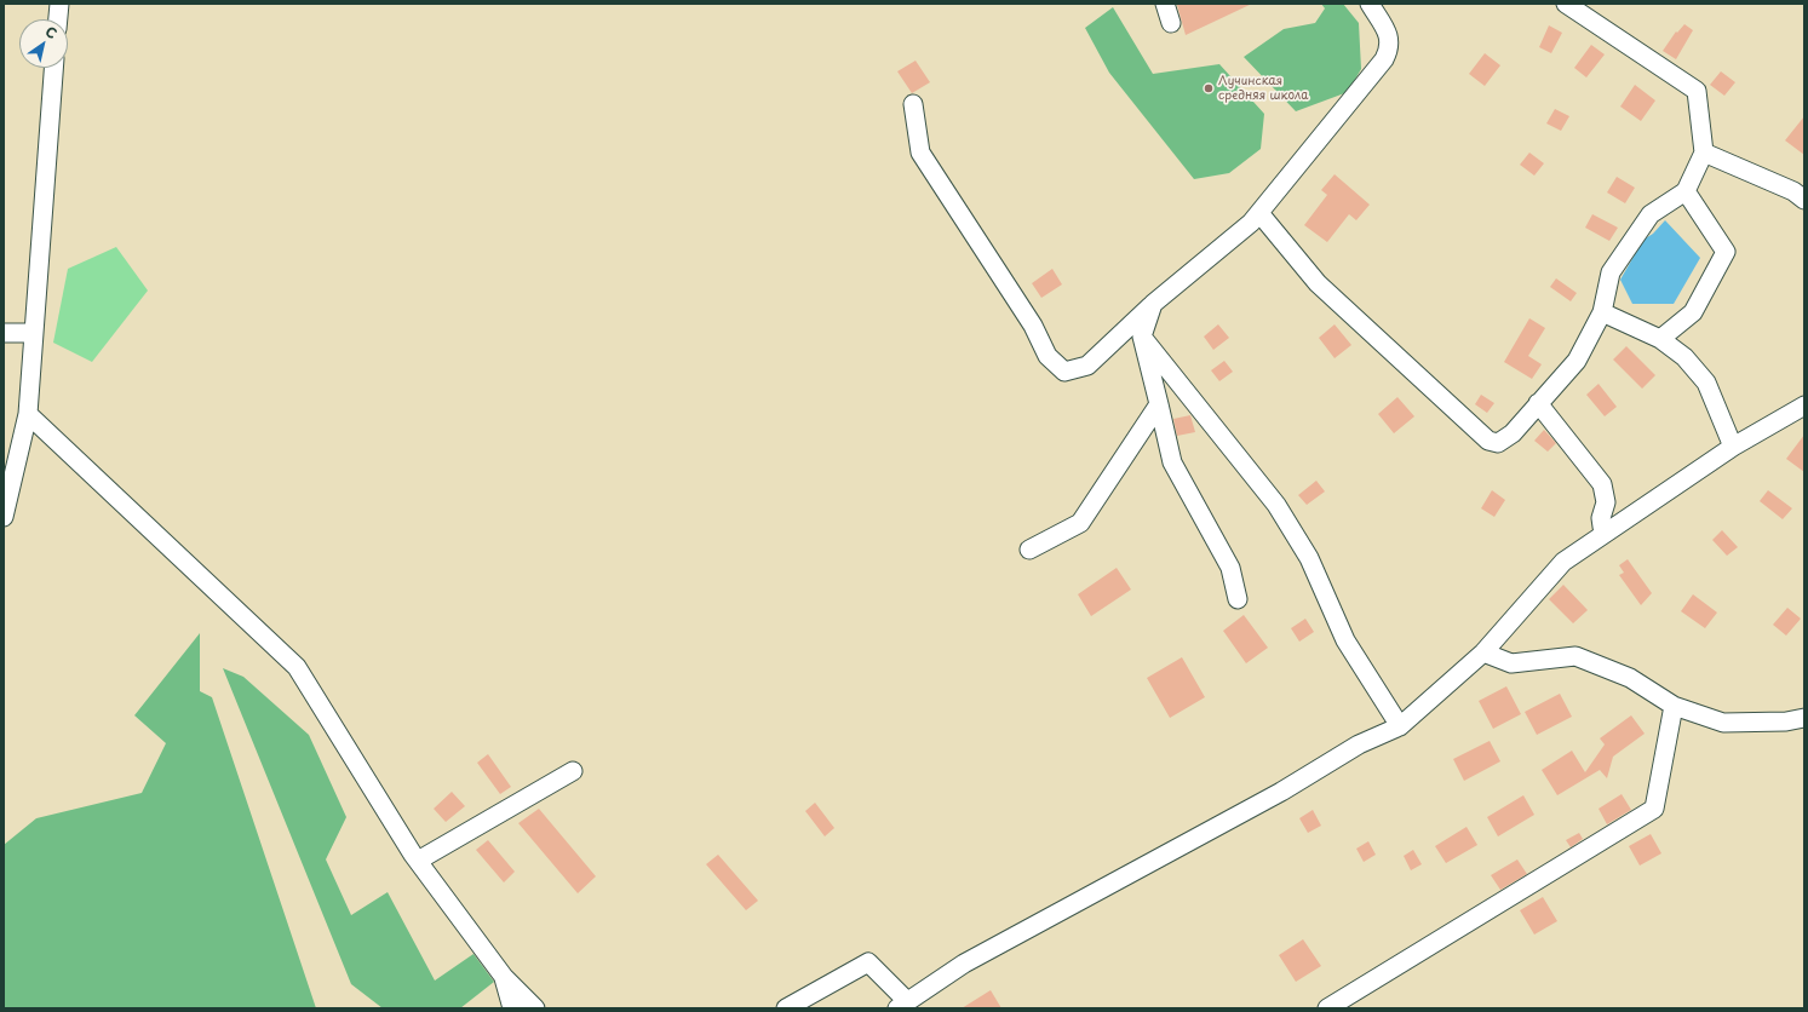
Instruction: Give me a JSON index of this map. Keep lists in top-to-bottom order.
{
  "places": ["Лучинская средняя школа"],
  "north": "top right"
}
